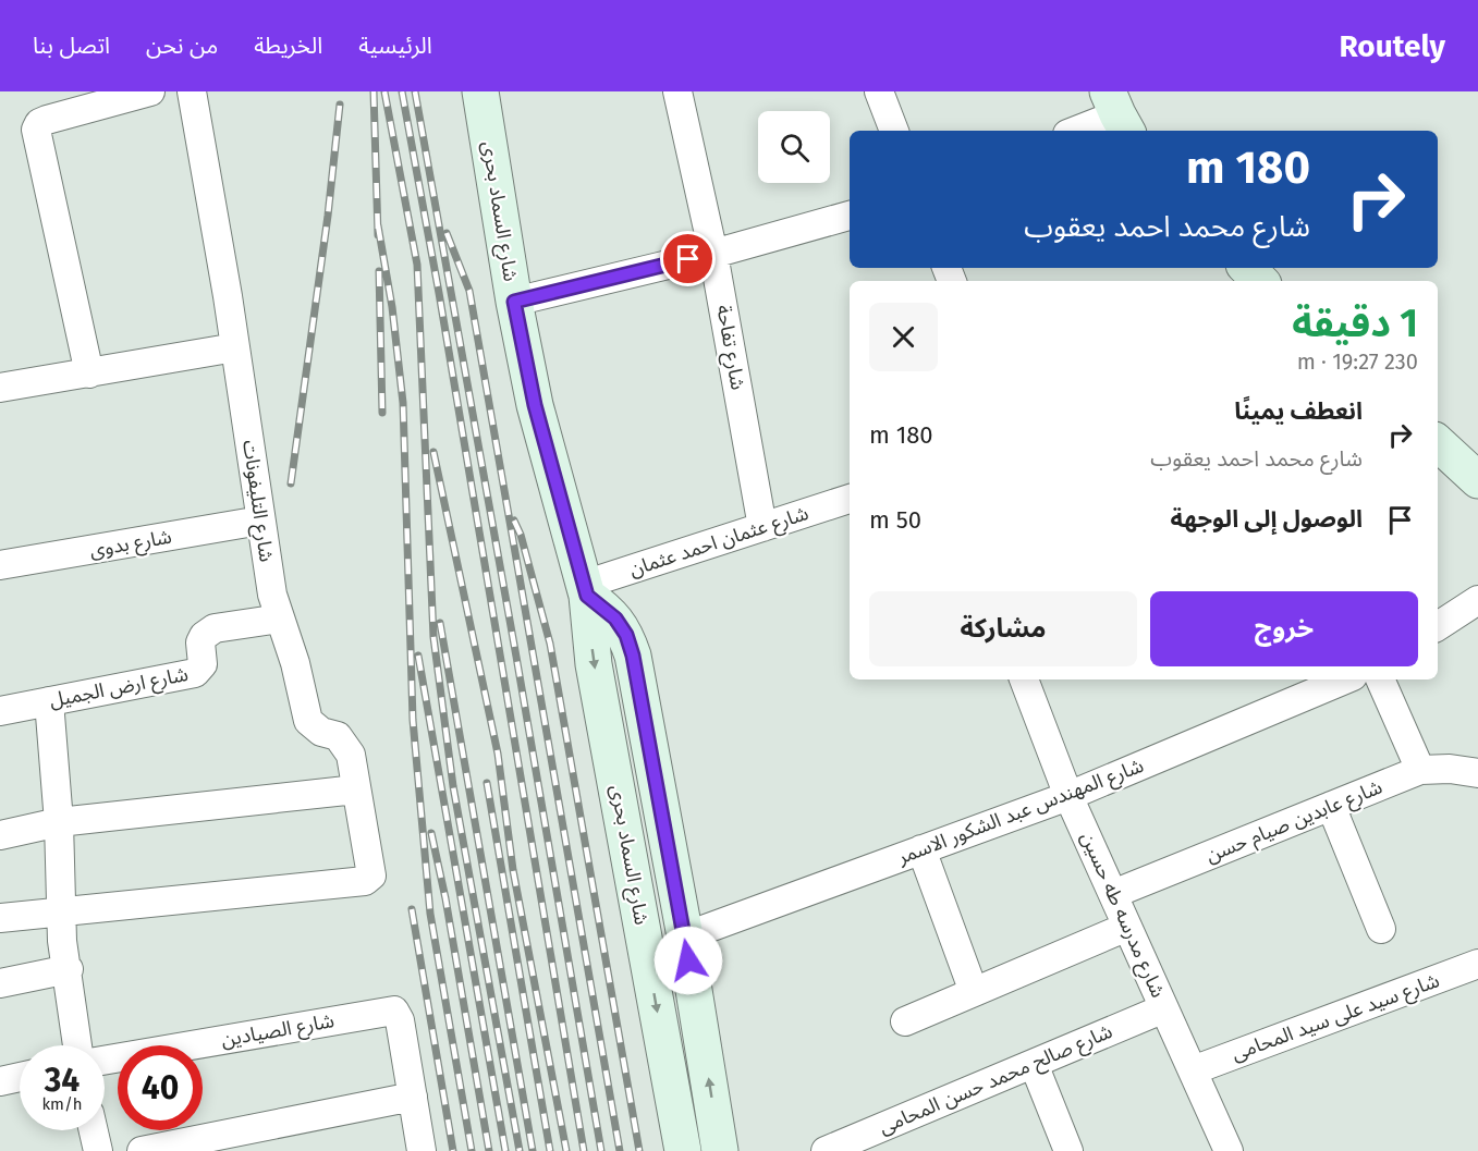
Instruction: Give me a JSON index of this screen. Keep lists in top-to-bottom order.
{
  "streets": {
    "street": [
      "شارع السماد بحرى",
      "شارع تفاحة",
      "شارع التليفونات",
      "شارع عثمان احمد عثمان",
      "شارع بدوى",
      "شارع ارض الجميل",
      "شارع المهندس عبد الشكور الاسمر",
      "شارع عابدين صيام حسن",
      "شارع مدرسه طه حسين",
      "شارع سيد على سيد المحامى",
      "شارع الصيادين",
      "شارع صالح محمد حسن المحامى"
    ]
  },
  "crossings": [
    ["شارع السماد بحرى", "شارع عثمان احمد عثمان"],
    ["شارع السماد بحرى", "شارع المهندس عبد الشكور الاسمر"],
    ["شارع تفاحة", "شارع عثمان احمد عثمان"],
    ["شارع التليفونات", "شارع بدوى"],
    ["شارع التليفونات", "شارع ارض الجميل"],
    ["شارع المهندس عبد الشكور الاسمر", "شارع مدرسه طه حسين"],
    ["شارع عابدين صيام حسن", "شارع مدرسه طه حسين"],
    ["شارع مدرسه طه حسين", "شارع سيد على سيد المحامى"],
    ["شارع مدرسه طه حسين", "شارع صالح محمد حسن المحامى"]
  ],
  "page": {
    "header": "Routely",
    "nav": [
      "الرئيسية",
      "الخريطة",
      "من نحن",
      "اتصل بنا"
    ],
    "turn": ["180 m", "شارع محمد احمد يعقوب"],
    "heading": ["1 دقيقة", "230 m · 19:27"],
    "list": [
      {
        "name": "انعطف يمينًا",
        "note": "شارع محمد احمد يعقوب",
        "value": "180 m"
      },
      {
        "name": "الوصول إلى الوجهة",
        "value": "50 m"
      }
    ],
    "buttons": ["خروج", "مشاركة"],
    "speed": "34 km/h",
    "limit": "40"
  }
}
